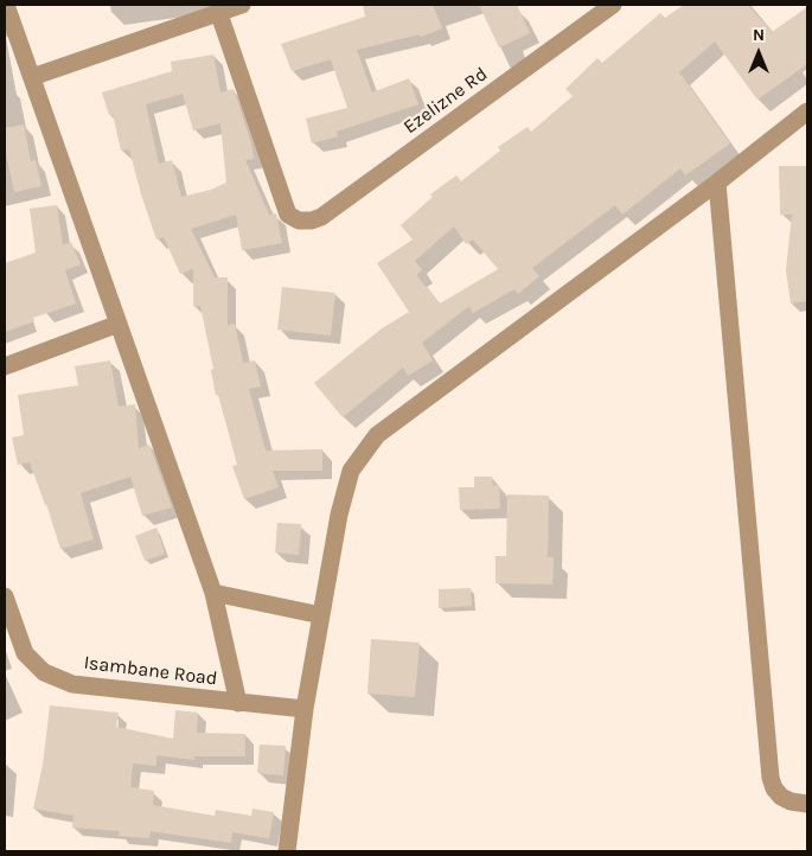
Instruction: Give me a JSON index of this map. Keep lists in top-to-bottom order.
{
  "streets": {
    "street": ["Ezelizne Rd", "Isambane Road"]
  },
  "north": "top"
}
